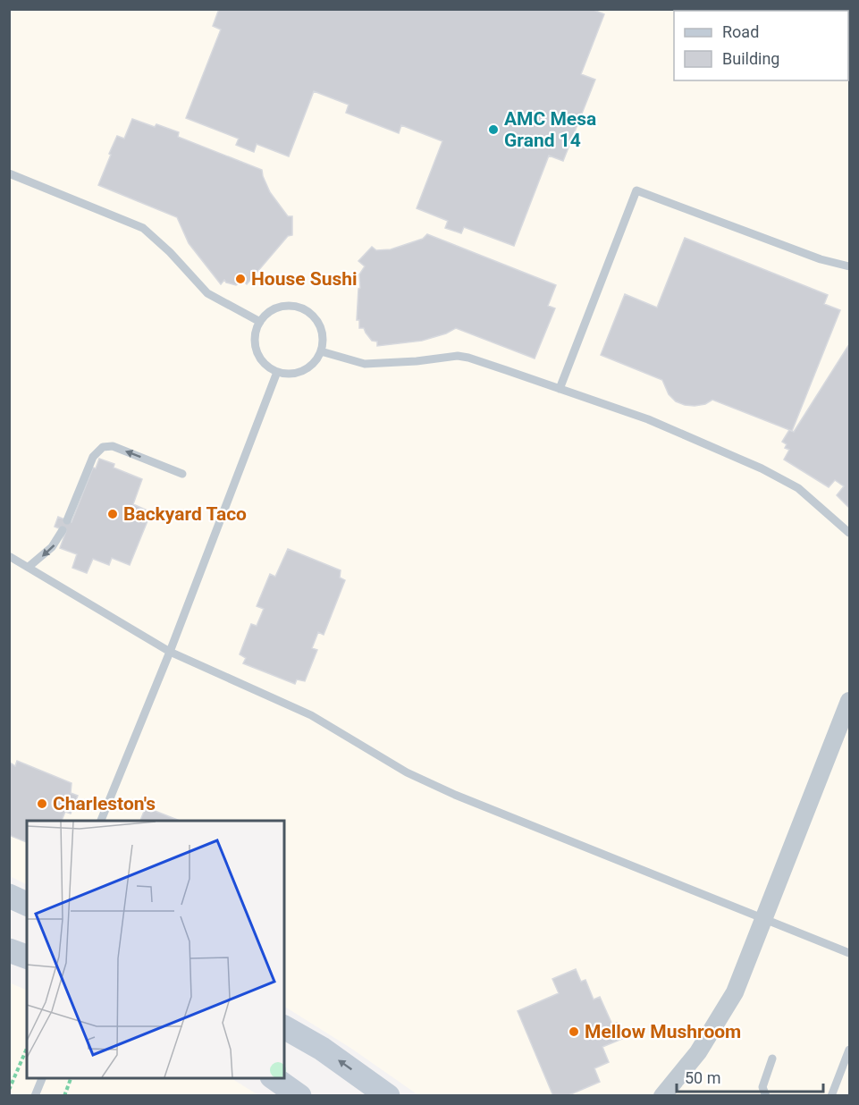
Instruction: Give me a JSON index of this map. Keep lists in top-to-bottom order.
{
  "places": [
    "AMC Mesa Grand 14",
    "House Sushi",
    "Backyard Taco",
    "Charleston's",
    "Mellow Mushroom"
  ],
  "legend": ["Road", "Building"],
  "scale_bar": "50 m"
}
